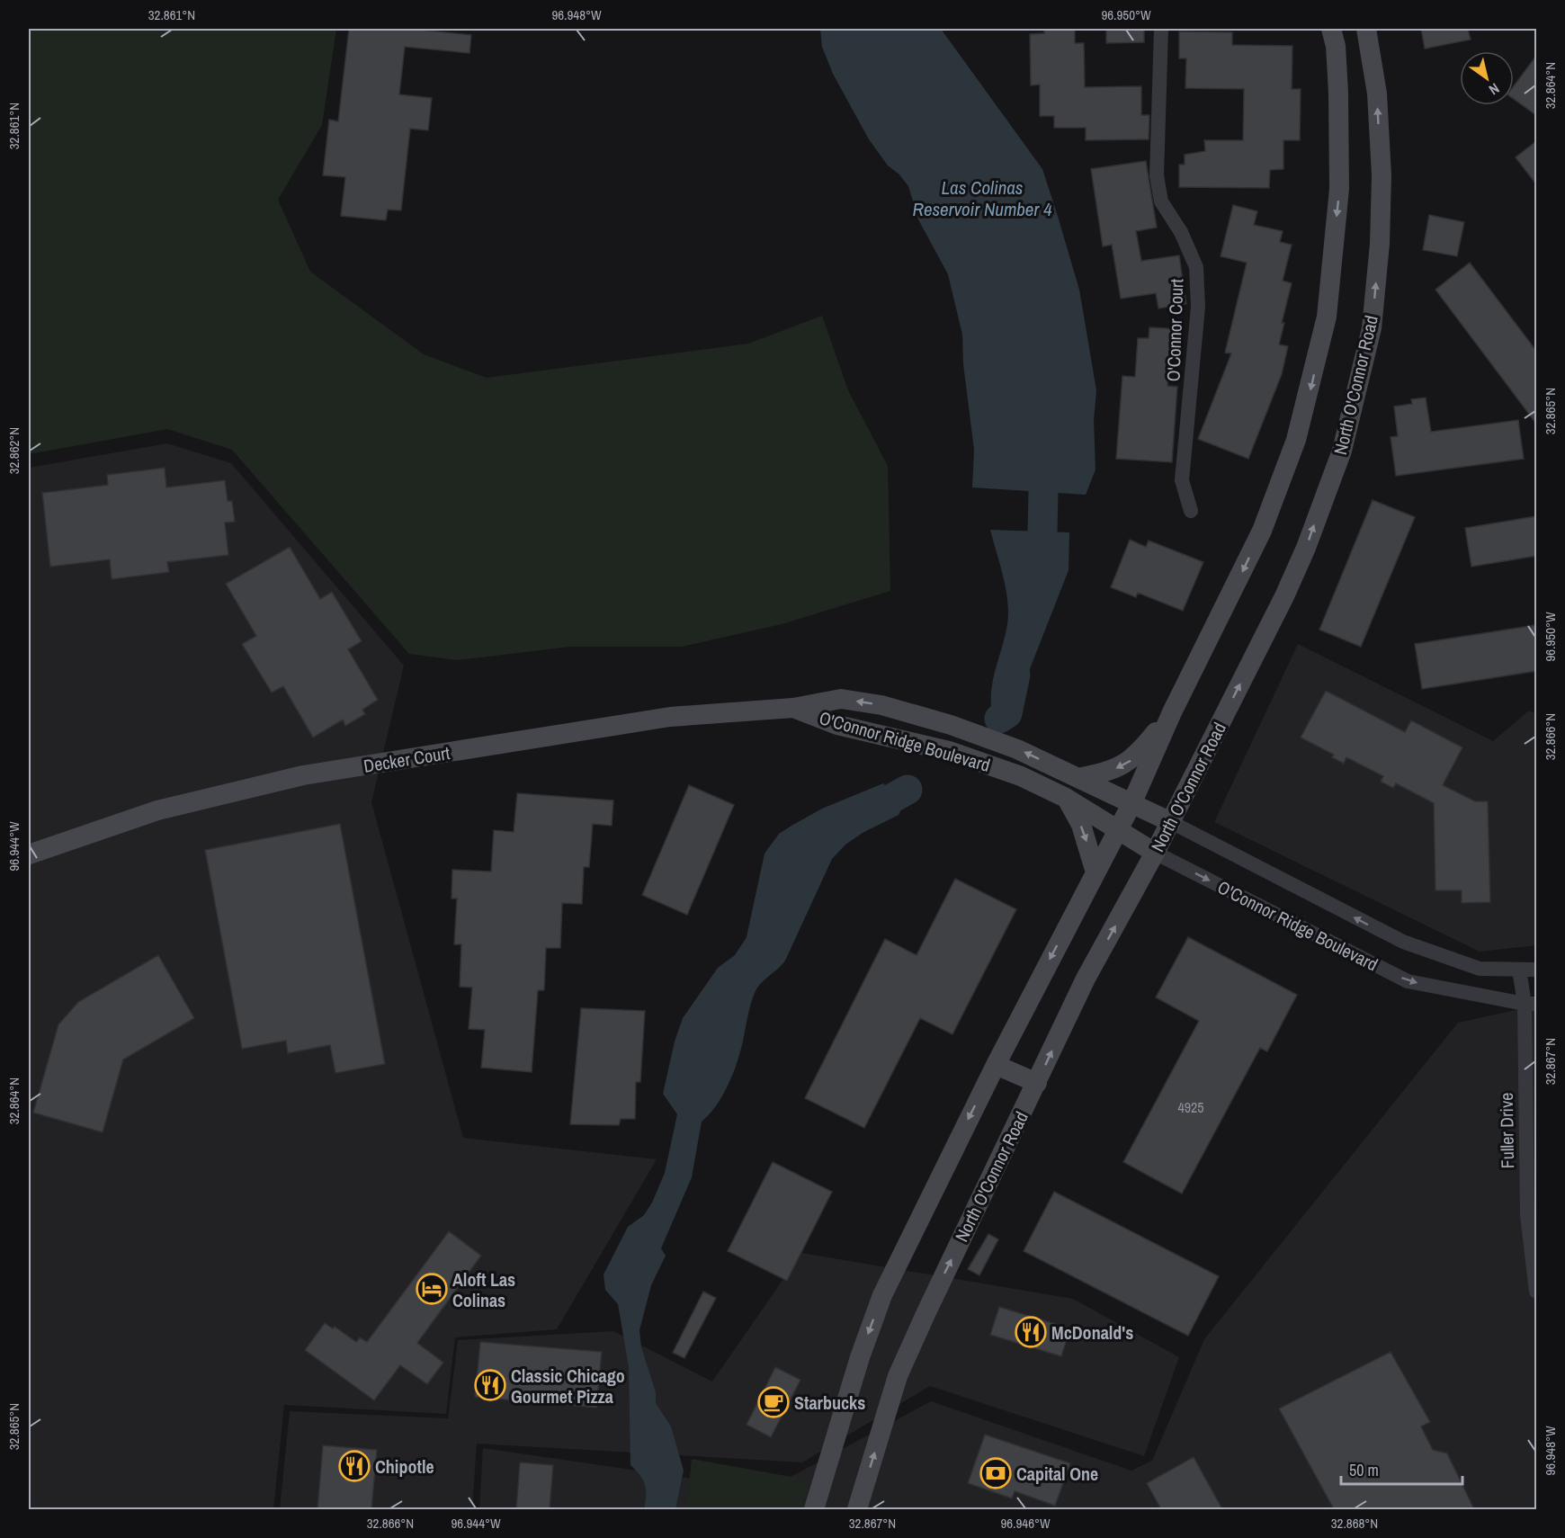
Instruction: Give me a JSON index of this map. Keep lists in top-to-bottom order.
{
  "streets": {
    "main road": ["North O'Connor Road", "O'Connor Ridge Boulevard", "Decker Court"],
    "street": ["O'Connor Court", "Fuller Drive"]
  },
  "crossings": [
    ["North O'Connor Road", "O'Connor Ridge Boulevard"],
    ["O'Connor Ridge Boulevard", "Decker Court"],
    ["O'Connor Ridge Boulevard", "Fuller Drive"]
  ],
  "water": ["Las Colinas Reservoir Number 4"],
  "places": {
    "hotel": ["Aloft Las Colinas"],
    "restaurant": ["McDonald's", "Classic Chicago Gourmet Pizza", "Chipotle"],
    "cafe": ["Starbucks"],
    "bank": ["Capital One"]
  },
  "house_numbers": ["4925"],
  "scale_bar": "50 m",
  "north": "bottom right",
  "coordinates": [
    "32.861°N",
    "96.948°W",
    "96.950°W",
    "32.864°N",
    "32.865°N",
    "32.862°N",
    "32.866°N",
    "96.944°W",
    "32.867°N",
    "96.946°W",
    "32.868°N"
  ]
}
